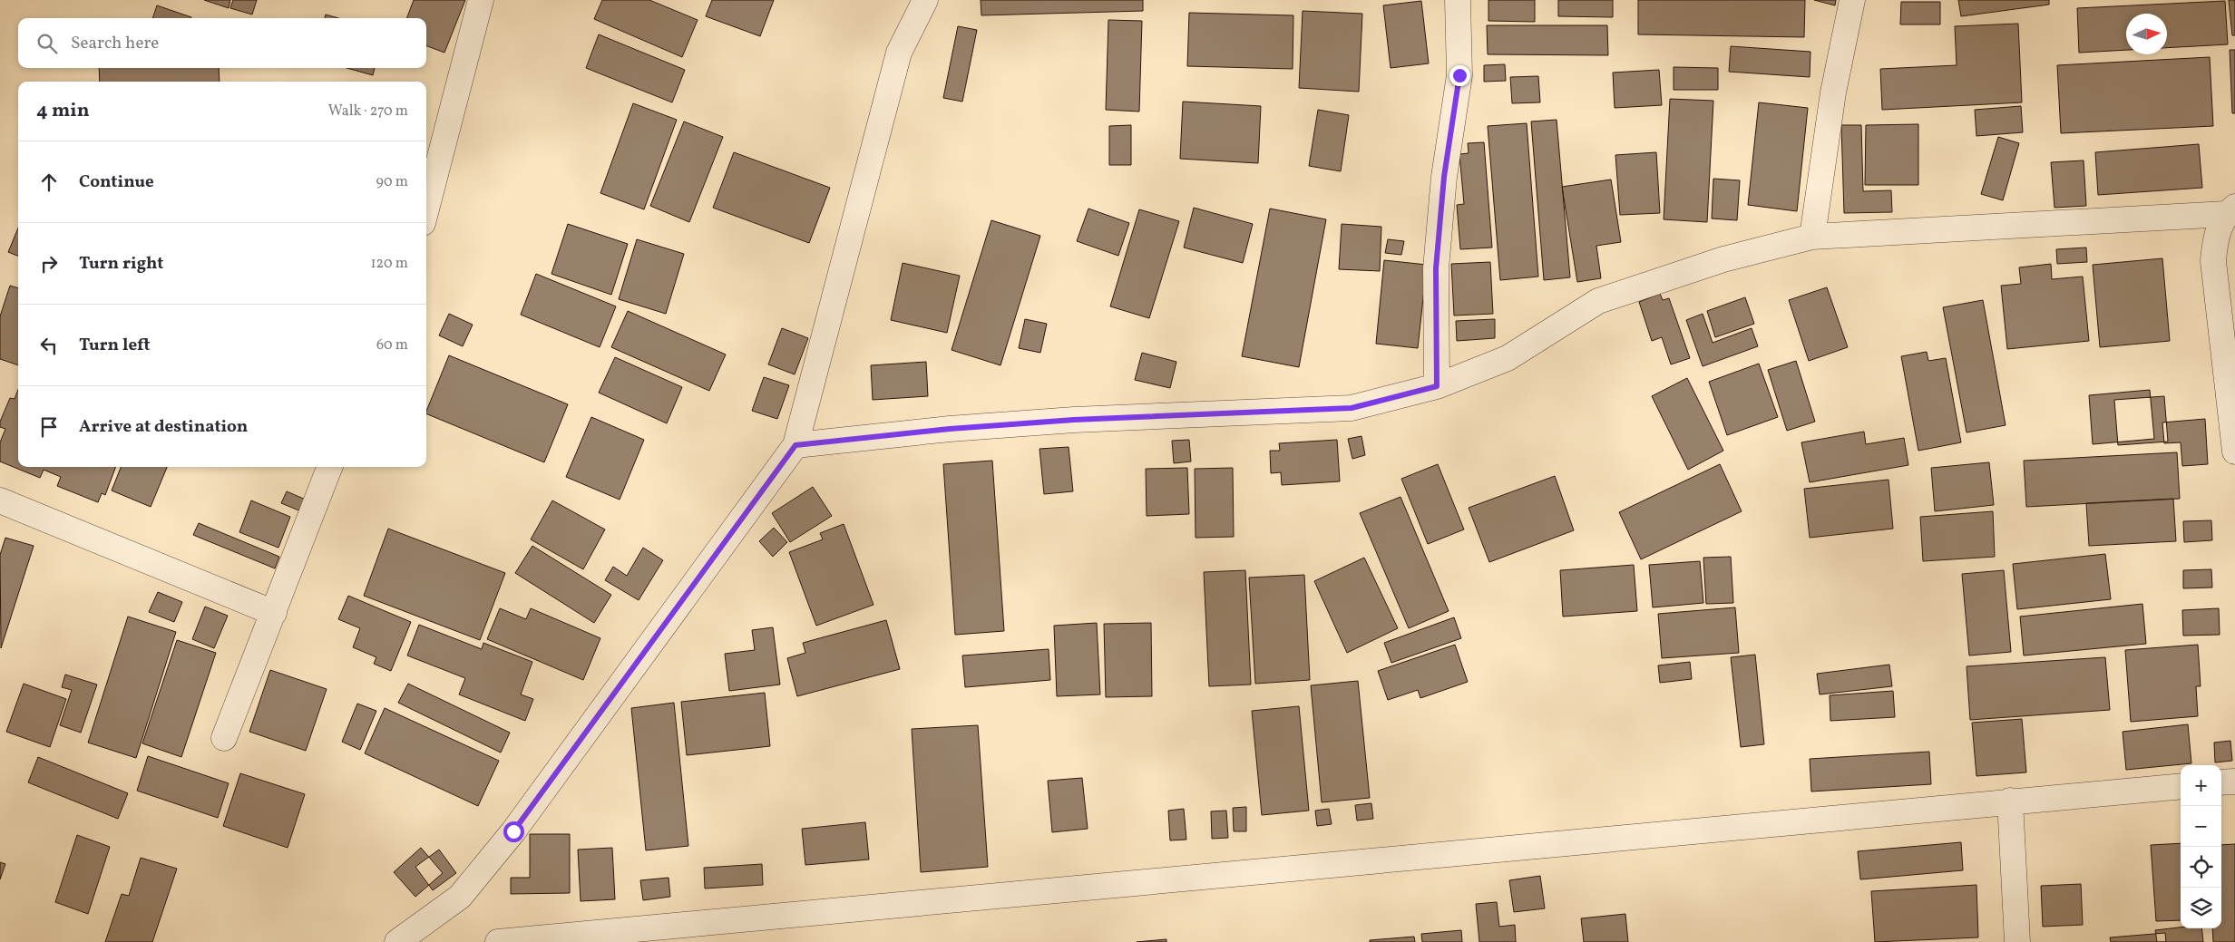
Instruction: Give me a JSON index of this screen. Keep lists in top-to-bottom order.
{
  "north": "right",
  "page": {
    "search": "Search here",
    "heading": ["4 min", "Walk · 270 m"],
    "list": [
      ["Continue", "90 m"],
      ["Turn right", "120 m"],
      ["Turn left", "60 m"],
      "Arrive at destination"
    ],
    "map_buttons": ["+", "−"]
  }
}
